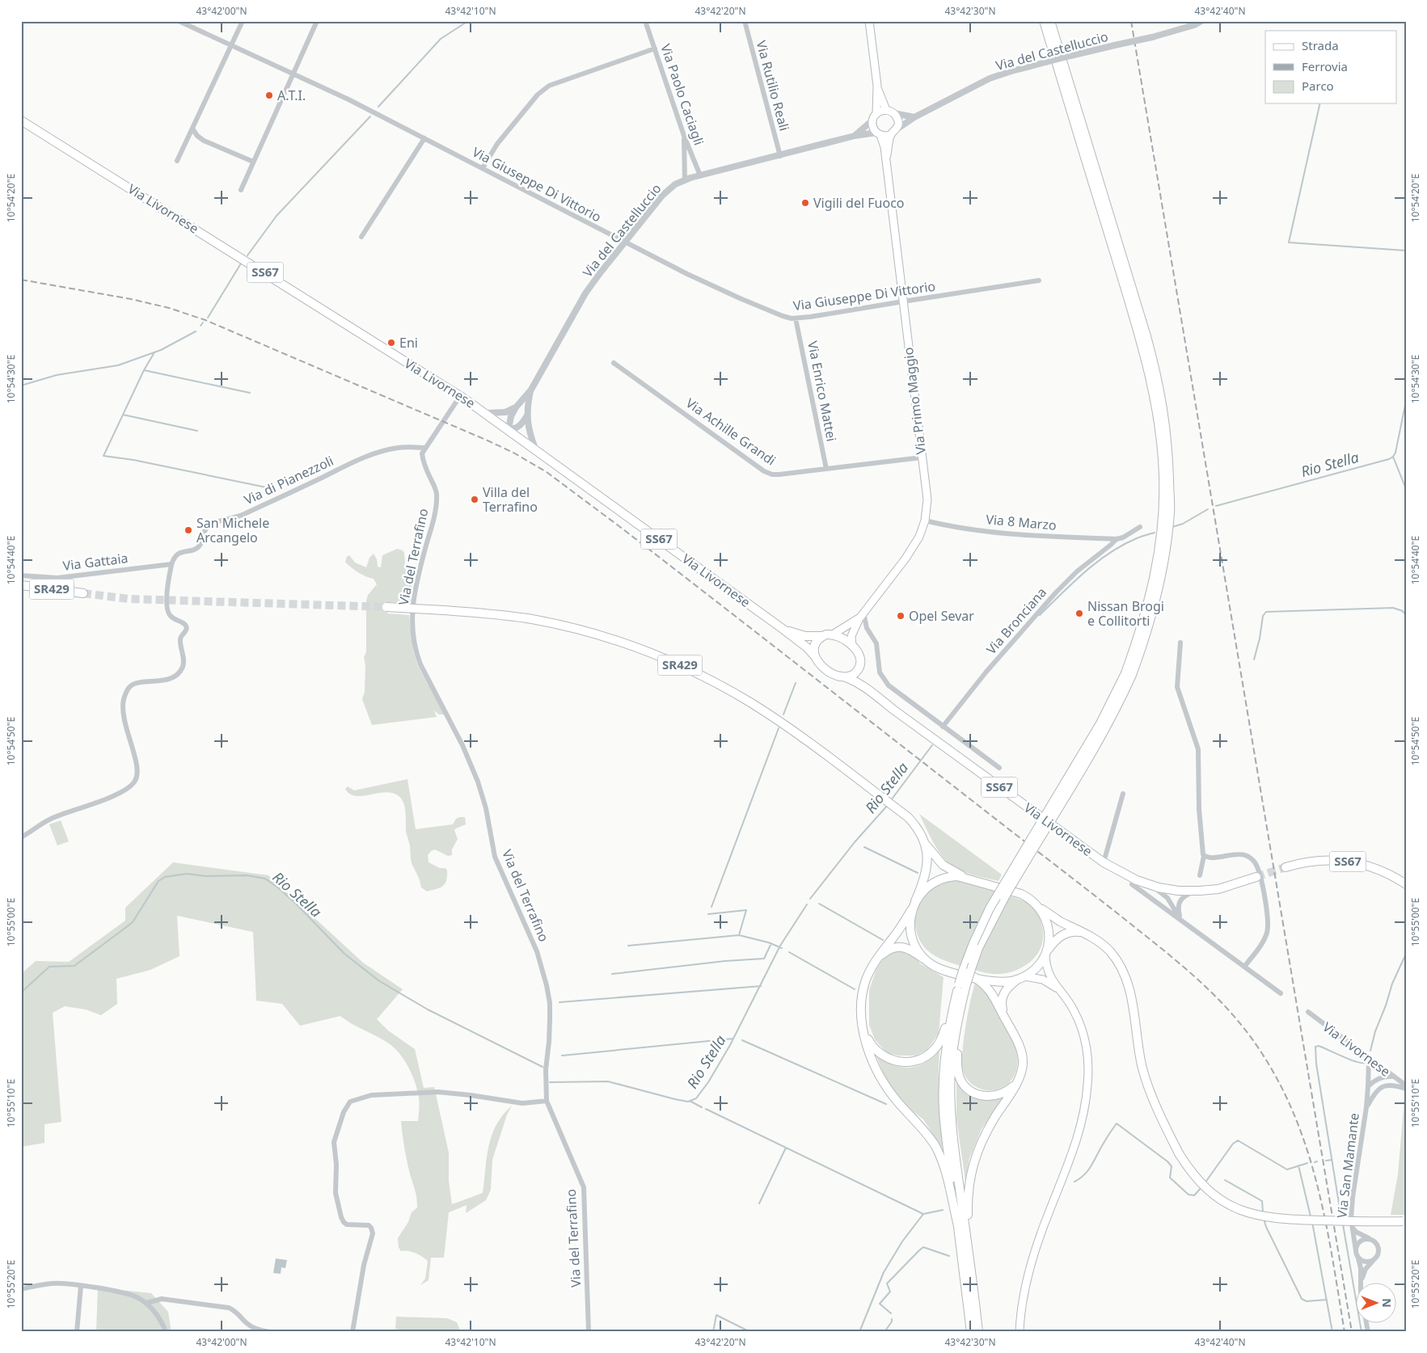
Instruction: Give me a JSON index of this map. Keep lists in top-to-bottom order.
{
  "streets": {
    "main road": [
      "Via Livornese",
      "SS67",
      "Via Primo Maggio",
      "SR429"
    ],
    "street": [
      "Via del Castelluccio",
      "Via Rutilio Reali",
      "Via Paolo Caciagli",
      "Via Giuseppe Di Vittorio",
      "Via Enrico Mattei",
      "Via Achille Grandi",
      "Via di Pianezzoli",
      "Via 8 Marzo",
      "Via del Terrafino",
      "Via Gattaia",
      "Via Bronciana",
      "Via San Mamante"
    ]
  },
  "crossings": [
    ["Via del Castelluccio", "Via Rutilio Reali"],
    ["Via del Castelluccio", "Via Paolo Caciagli"],
    ["Via del Castelluccio", "Via Giuseppe Di Vittorio"],
    ["Via del Castelluccio", "Via Livornese"],
    ["Via del Castelluccio", "Via Primo Maggio"],
    ["Via Giuseppe Di Vittorio", "Via Enrico Mattei"],
    ["Via Giuseppe Di Vittorio", "Via Primo Maggio"],
    ["Via Livornese", "SS67"],
    ["Via Livornese", "Via Primo Maggio"],
    ["Via Livornese", "Via San Mamante"],
    ["Via Enrico Mattei", "Via Achille Grandi"],
    ["Via Primo Maggio", "Via Achille Grandi"],
    ["Via Primo Maggio", "Via 8 Marzo"],
    ["Via di Pianezzoli", "Via del Terrafino"],
    ["Via di Pianezzoli", "Via Gattaia"],
    ["Via 8 Marzo", "Via Bronciana"]
  ],
  "water": ["Rio Stella"],
  "places": [
    "A.T.I.",
    "Vigili del Fuoco",
    "Eni",
    "Villa del Terrafino",
    "San Michele Arcangelo",
    "Nissan Brogi e Collitorti",
    "Opel Sevar"
  ],
  "legend": ["Strada", "Ferrovia", "Parco"],
  "north": "right",
  "coordinates": [
    "43°42'00\"N",
    "43°42'10\"N",
    "43°42'20\"N",
    "43°42'30\"N",
    "43°42'40\"N",
    "10°54'20\"E",
    "10°54'30\"E",
    "10°54'40\"E",
    "10°54'50\"E",
    "10°55'00\"E",
    "10°55'10\"E",
    "10°55'20\"E"
  ]
}
